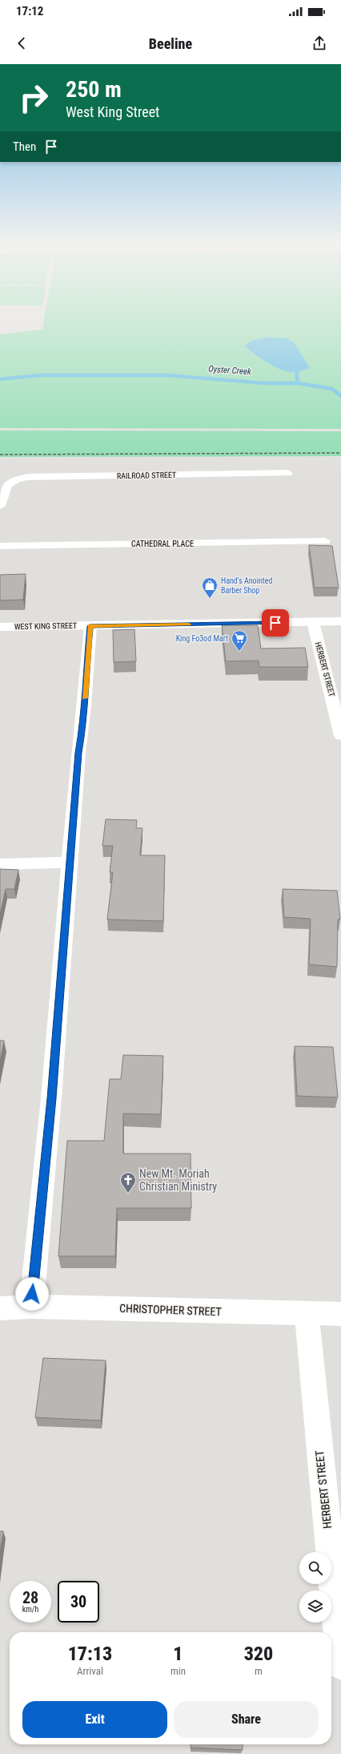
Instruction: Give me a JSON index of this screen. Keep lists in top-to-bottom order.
{
  "streets": {
    "street": [
      "RAILROAD STREET",
      "CATHEDRAL PLACE",
      "WEST KING STREET",
      "HERBERT STREET",
      "CHRISTOPHER STREET"
    ]
  },
  "crossings": [
    ["WEST KING STREET", "HERBERT STREET"],
    ["HERBERT STREET", "CHRISTOPHER STREET"]
  ],
  "water": ["Oyster Creek"],
  "places": {
    "shop": ["Hand's Anointed Barber Shop"],
    "supermarket": ["King Fo3od Mart"],
    "church": ["New Mt. Moriah Christian Ministry"]
  },
  "page": {
    "status": "17:12",
    "header": "Beeline",
    "turn": ["250 m", "West King Street"],
    "then": "Then",
    "speed": "28 km/h",
    "limit": "30",
    "eta": [
      "17:13",
      "Arrival",
      "1",
      "min",
      "320",
      "m"
    ],
    "buttons": ["Exit", "Share"]
  }
}
